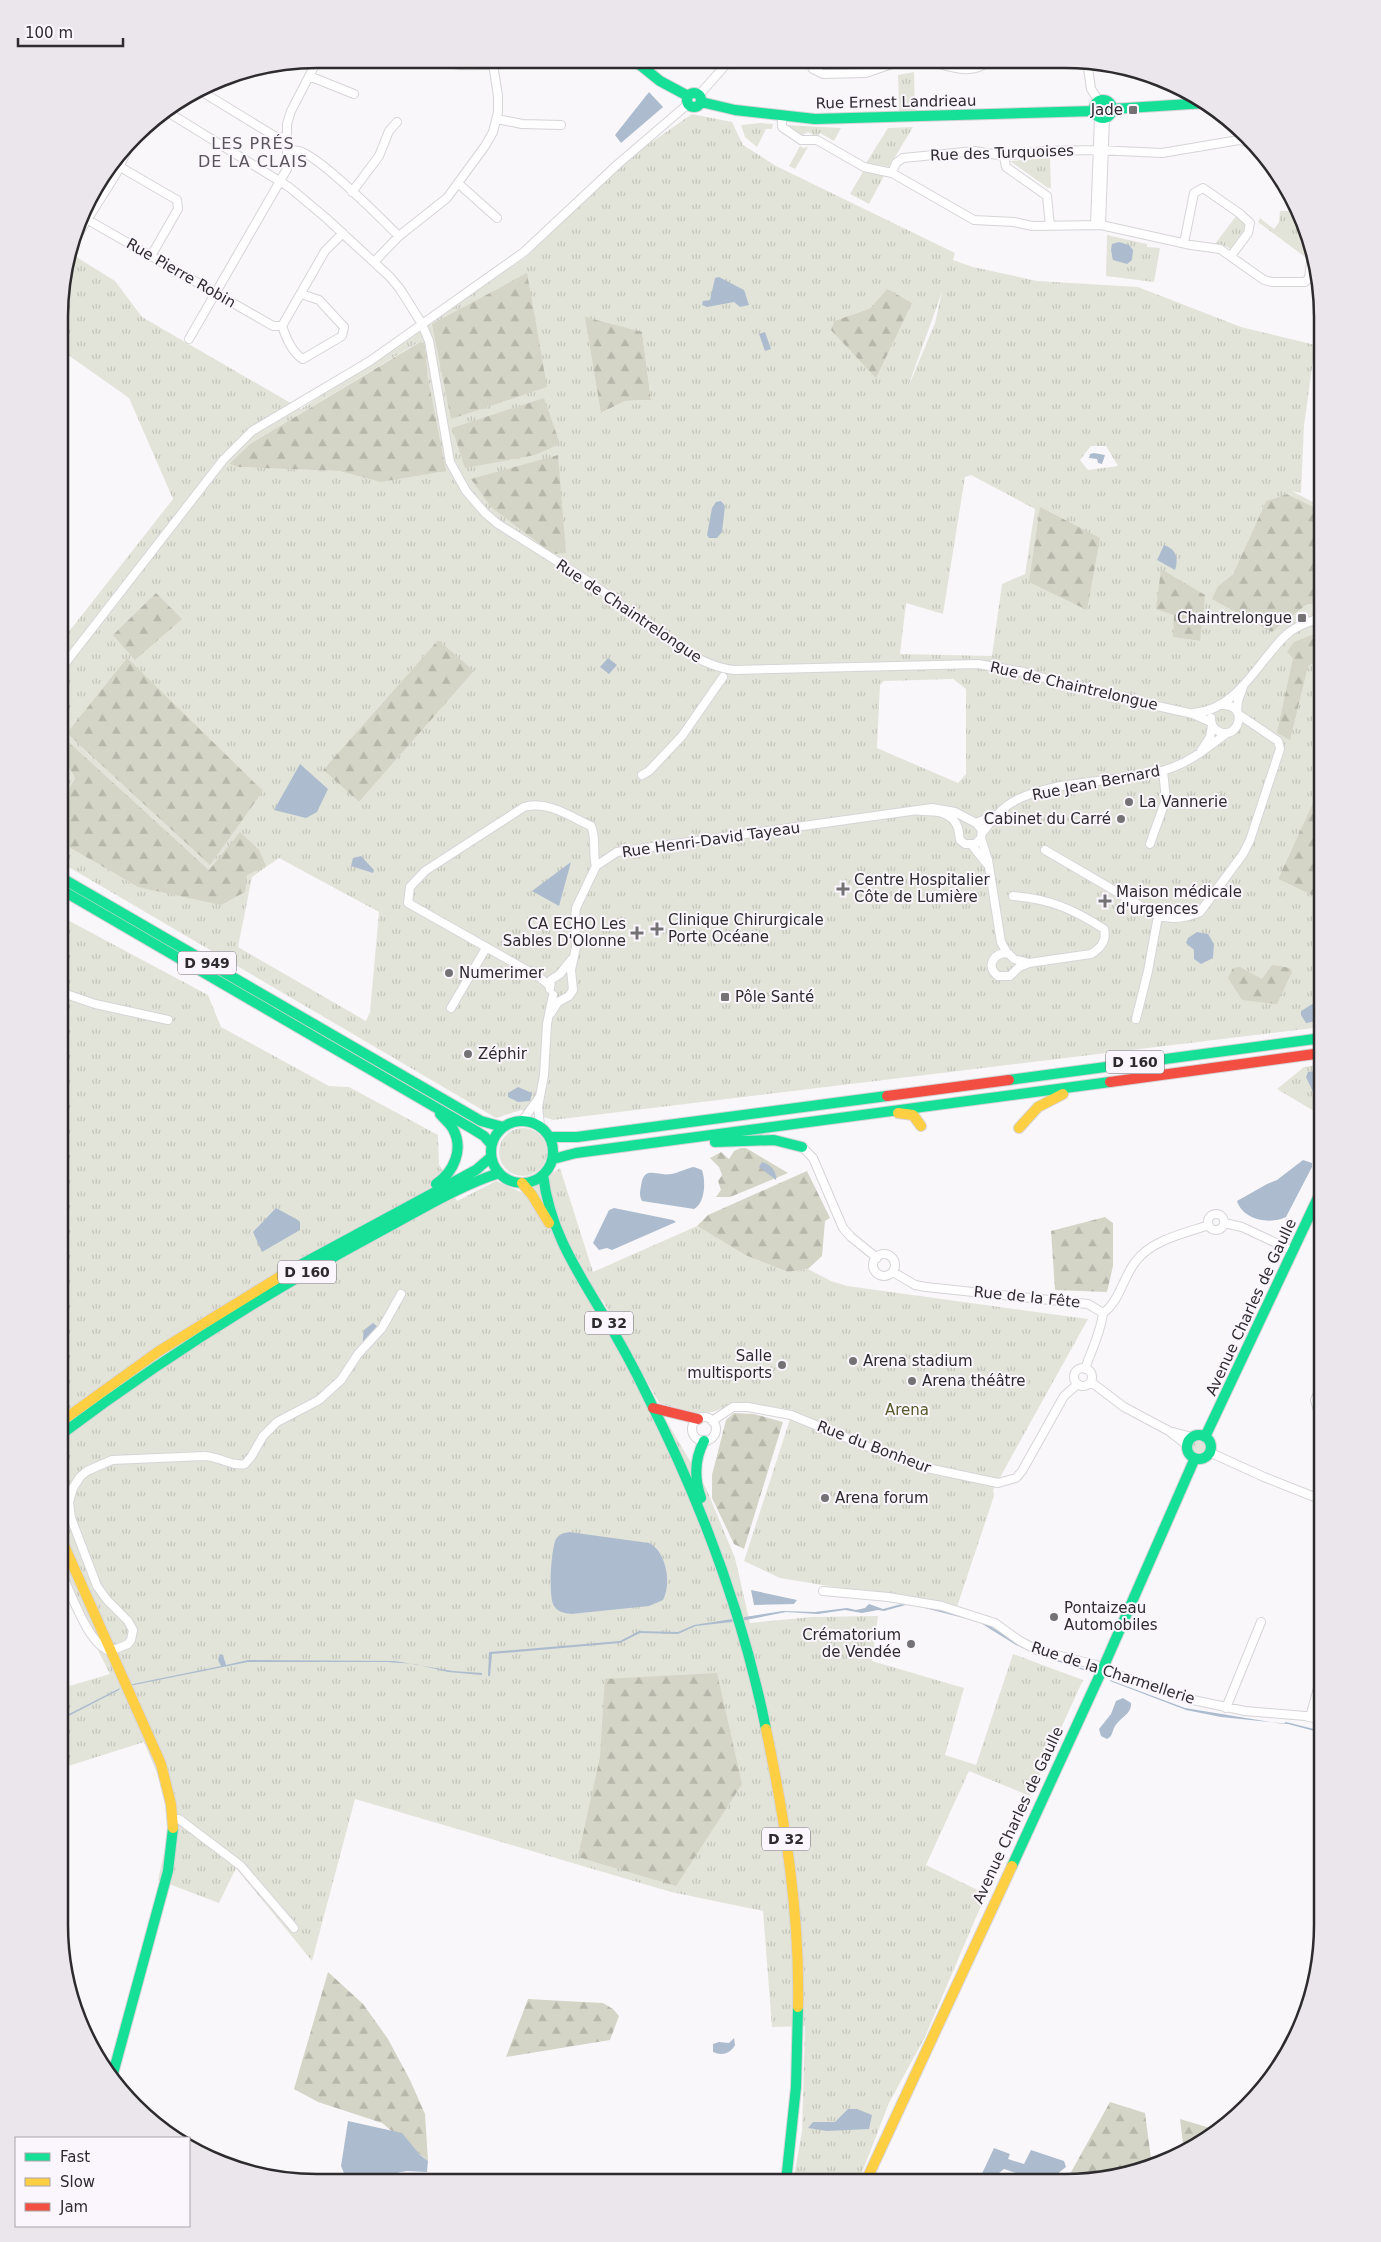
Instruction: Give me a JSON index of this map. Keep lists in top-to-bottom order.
{
  "streets": {
    "main road": [
      "Rue Ernest Landrieau",
      "D 949",
      "D 160",
      "Avenue Charles de Gaulle",
      "D 32"
    ],
    "street": [
      "Rue des Turquoises",
      "Rue Pierre Robin",
      "Rue de Chaintrelongue",
      "Rue Jean Bernard",
      "Rue Henri-David Tayeau",
      "Rue de la Fête",
      "Rue du Bonheur",
      "Rue de la Charmellerie"
    ]
  },
  "crossings": [
    ["Rue de Chaintrelongue", "Rue Jean Bernard"],
    ["D 949", "D 160"],
    ["D 949", "D 32"],
    ["D 160", "D 32"],
    ["Avenue Charles de Gaulle", "Rue de la Charmellerie"]
  ],
  "districts": ["LES PRÉS DE LA CLAIS"],
  "parks": ["Arena"],
  "places": {
    "transit": ["Jade", "Chaintrelongue", "Pôle Santé"],
    "other": [
      "La Vannerie",
      "Cabinet du Carré",
      "Numerimer",
      "Zéphir",
      "Arena stadium",
      "Salle multisports",
      "Arena théâtre",
      "Arena forum",
      "Pontaizeau Automobiles",
      "Crématorium de Vendée"
    ],
    "health": [
      "Centre Hospitalier Côte de Lumière",
      "Maison médicale d'urgences",
      "Clinique Chirurgicale Porte Océane",
      "CA ECHO Les Sables D'Olonne"
    ]
  },
  "legend": ["Fast", "Slow", "Jam"],
  "scale_bar": "100 m"
}
